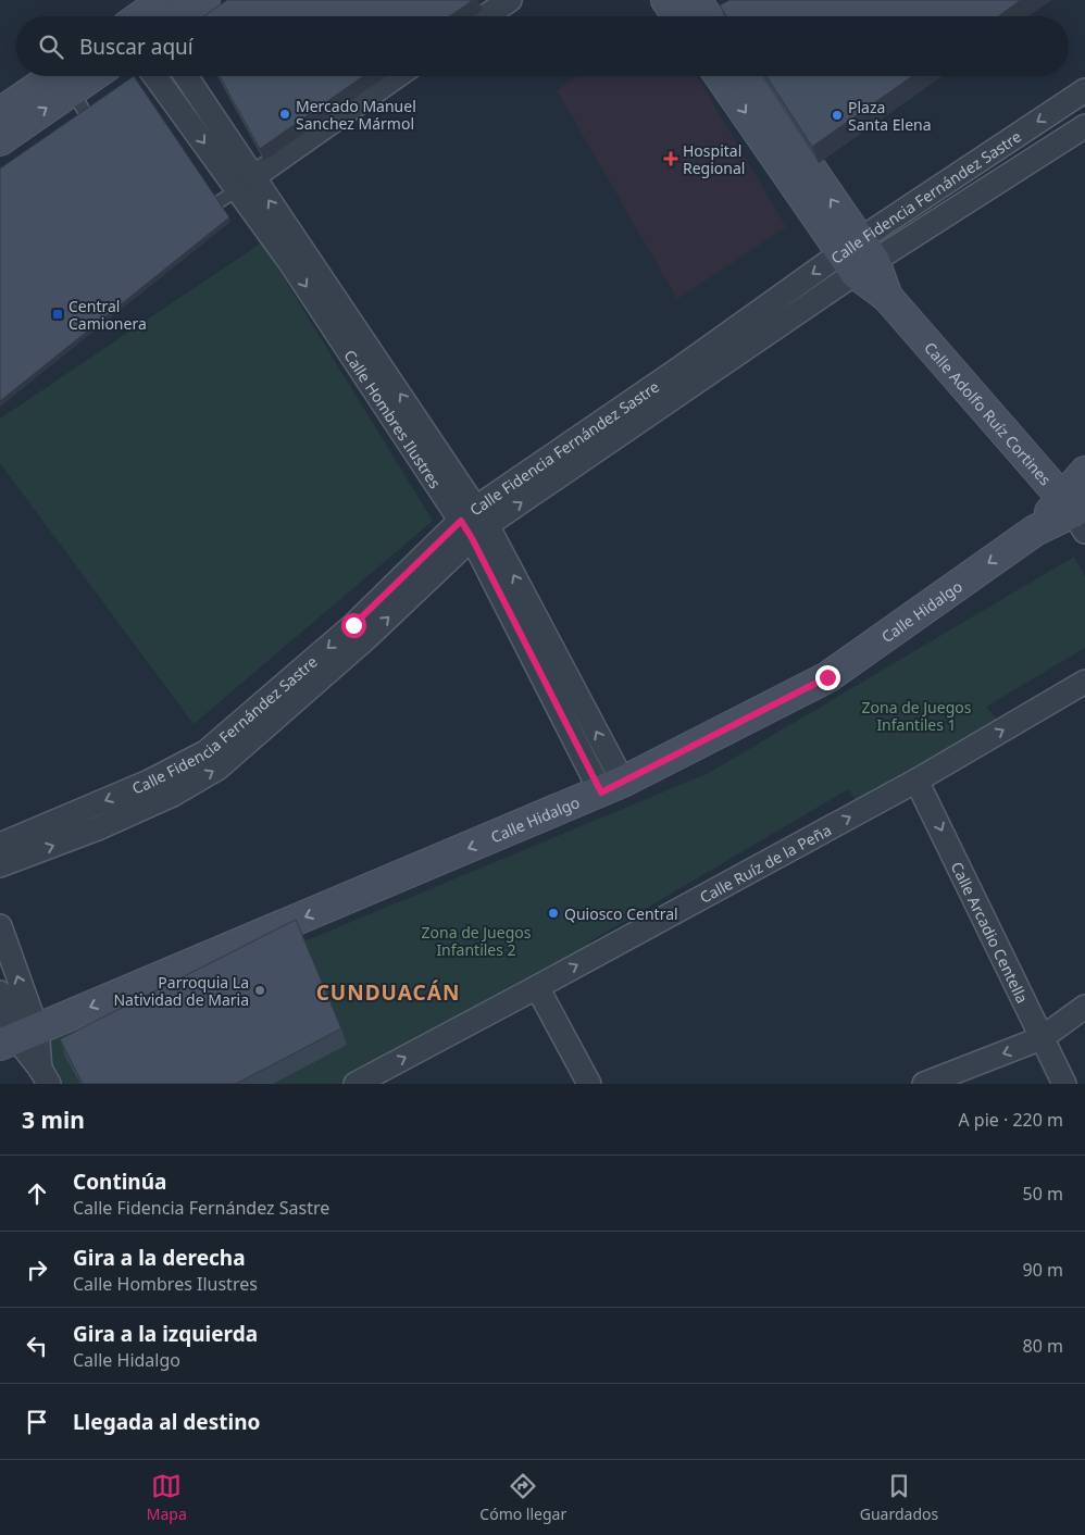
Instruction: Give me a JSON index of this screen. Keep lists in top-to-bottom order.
{
  "streets": {
    "street": [
      "Calle Fidencia Fernández Sastre",
      "Calle Adolfo Ruíz Cortines",
      "Calle Hombres Ilustres",
      "Calle Hidalgo",
      "Calle Ruíz de la Peña",
      "Calle Arcadio Centella"
    ]
  },
  "crossings": [
    ["Calle Fidencia Fernández Sastre", "Calle Adolfo Ruíz Cortines"],
    ["Calle Fidencia Fernández Sastre", "Calle Hombres Ilustres"],
    ["Calle Adolfo Ruíz Cortines", "Calle Hidalgo"],
    ["Calle Hombres Ilustres", "Calle Hidalgo"],
    ["Calle Ruíz de la Peña", "Calle Arcadio Centella"]
  ],
  "one_way": ["Calle Hidalgo", "Calle Ruíz de la Peña", "Calle Arcadio Centella"],
  "districts": ["CUNDUACÁN"],
  "parks": ["Zona de Juegos Infantiles 1", "Zona de Juegos Infantiles 2"],
  "places": {
    "other": [
      "Mercado Manuel Sanchez Mármol",
      "Plaza Santa Elena",
      "Quiosco Central",
      "Parroquia La Natividad de Maria"
    ],
    "health": ["Hospital Regional"],
    "transit": ["Central Camionera"]
  },
  "page": {
    "search": "Buscar aquí",
    "heading": ["3 min", "A pie · 220 m"],
    "list": [
      ["Continúa", "Calle Fidencia Fernández Sastre", "50 m"],
      ["Gira a la derecha", "Calle Hombres Ilustres", "90 m"],
      ["Gira a la izquierda", "Calle Hidalgo", "80 m"],
      "Llegada al destino"
    ],
    "nav": ["Mapa", "Cómo llegar", "Guardados"]
  }
}
